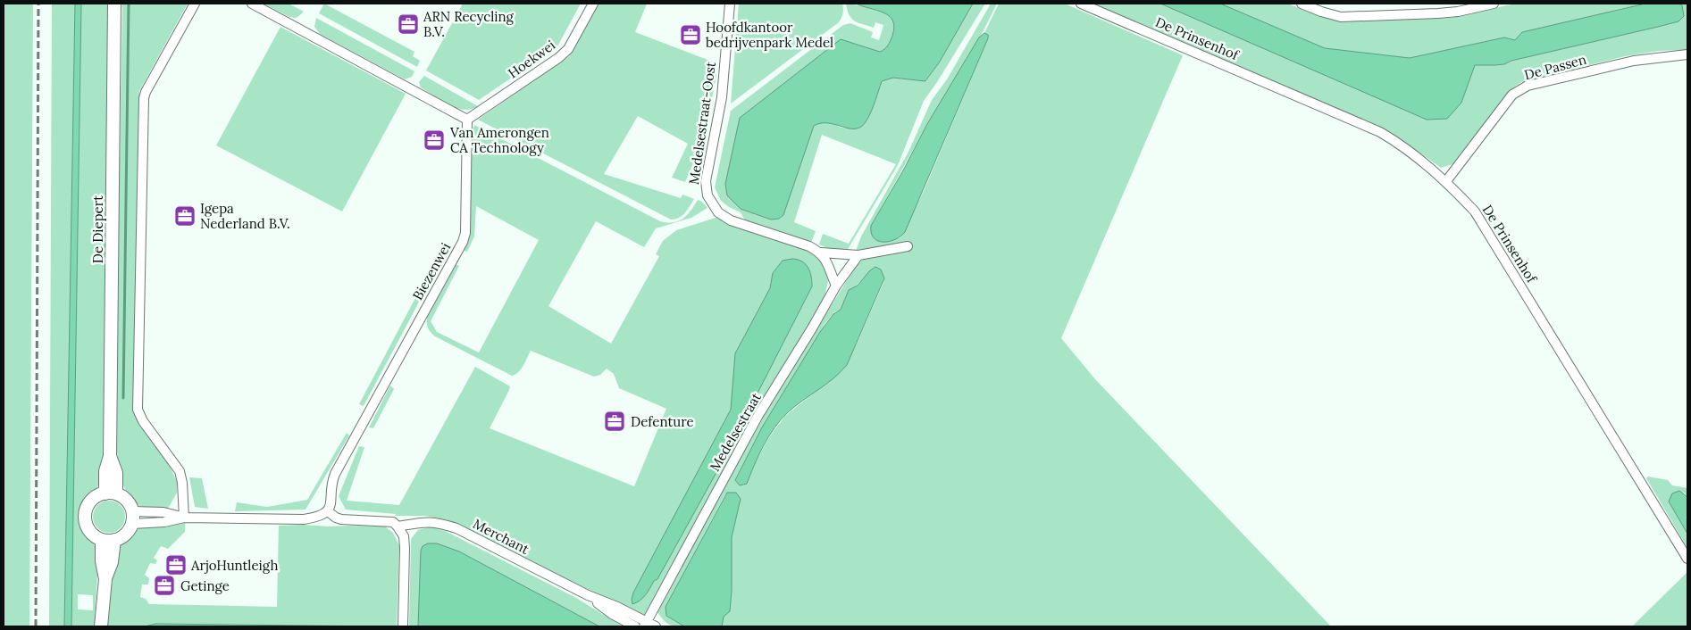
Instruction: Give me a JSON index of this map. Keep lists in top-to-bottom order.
{
  "streets": {
    "main road": ["De Diepert"],
    "street": [
      "De Prinsenhof",
      "Hoekwei",
      "De Passen",
      "Medelsestraat-Oost",
      "Biezenwei",
      "Medelsestraat",
      "Merchant"
    ]
  },
  "crossings": [
    ["De Prinsenhof", "De Passen"],
    ["Hoekwei", "Biezenwei"],
    ["Medelsestraat-Oost", "Medelsestraat"],
    ["Biezenwei", "Merchant"]
  ],
  "places": {
    "office": [
      "ARN Recycling B.V.",
      "Hoofdkantoor bedrijvenpark Medel",
      "Van Amerongen CA Technology",
      "Igepa Nederland B.V.",
      "Defenture",
      "ArjoHuntleigh",
      "Getinge"
    ]
  }
}
